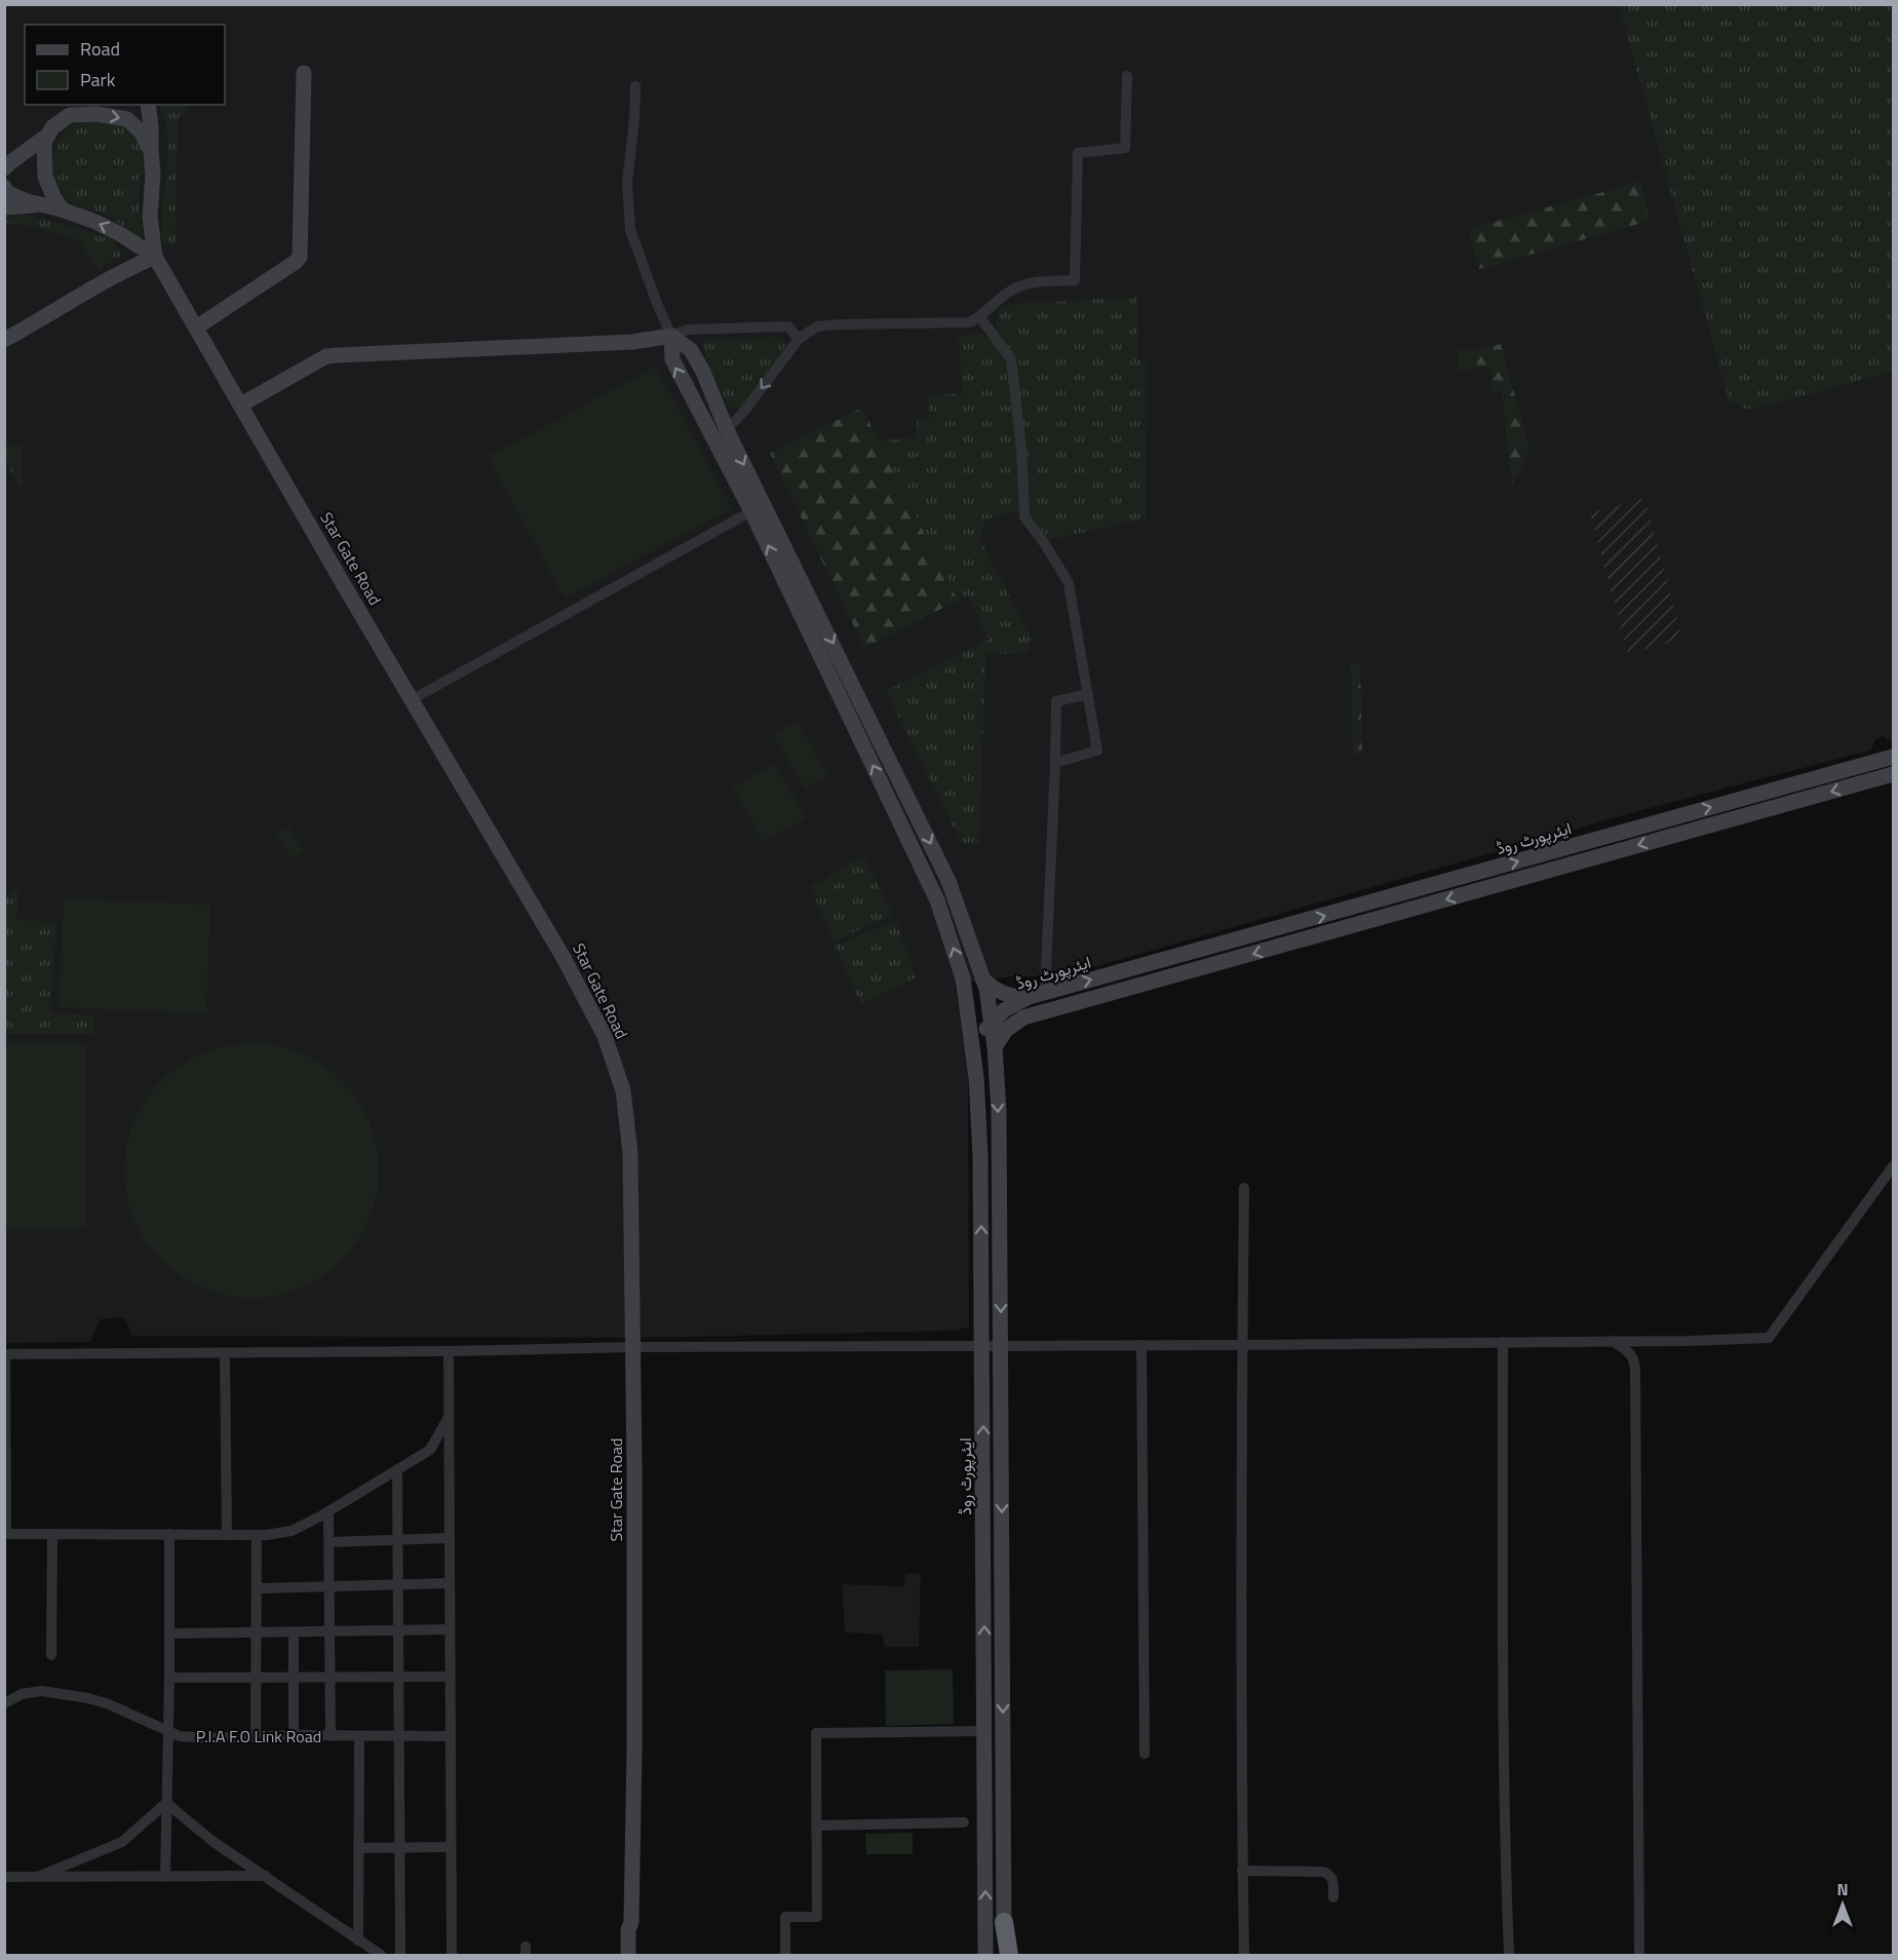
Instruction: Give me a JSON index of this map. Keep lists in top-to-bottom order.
{
  "streets": {
    "main road": ["Star Gate Road", "ایئرپورٹ روڈ"],
    "street": ["P.I.A F.O Link Road"]
  },
  "legend": ["Road", "Park"],
  "north": "top"
}
